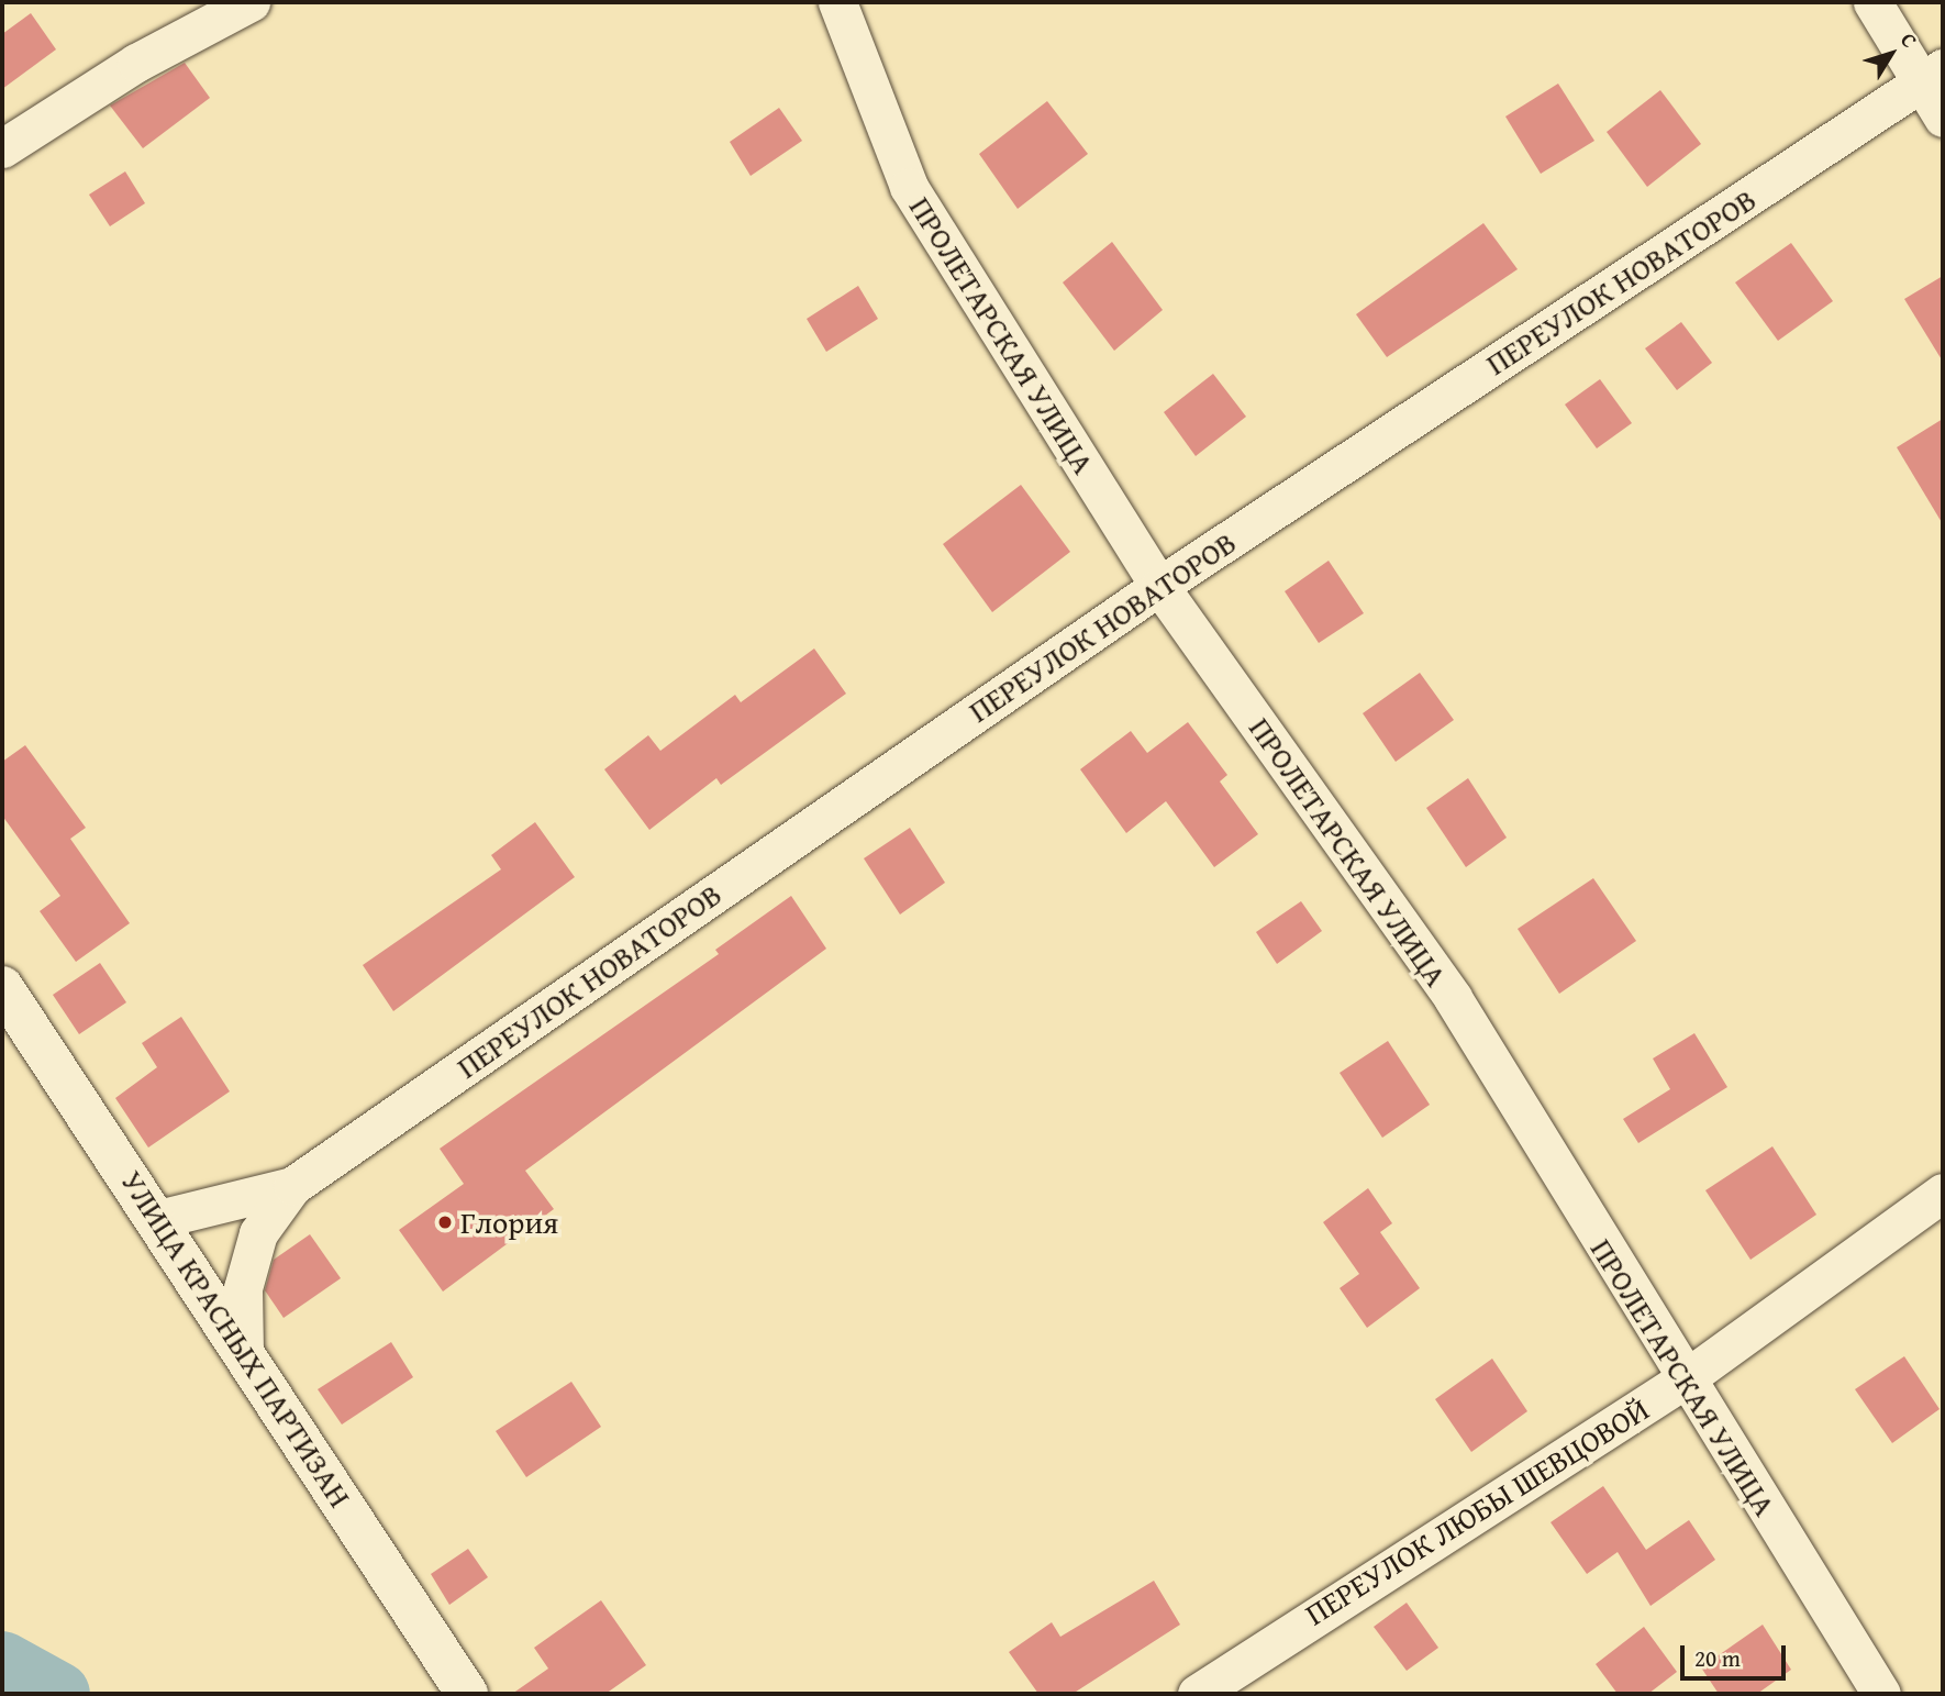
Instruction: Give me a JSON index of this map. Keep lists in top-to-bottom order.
{
  "streets": {
    "street": [
      "ПЕРЕУЛОК НОВАТОРОВ",
      "ПРОЛЕТАРСКАЯ УЛИЦА",
      "УЛИЦА КРАСНЫХ ПАРТИЗАН",
      "ПЕРЕУЛОК ЛЮБЫ ШЕВЦОВОЙ"
    ]
  },
  "crossings": [
    ["ПЕРЕУЛОК НОВАТОРОВ", "ПРОЛЕТАРСКАЯ УЛИЦА"],
    ["ПРОЛЕТАРСКАЯ УЛИЦА", "ПЕРЕУЛОК ЛЮБЫ ШЕВЦОВОЙ"]
  ],
  "places": ["Глория"],
  "scale_bar": "20 m",
  "north": "top right"
}
